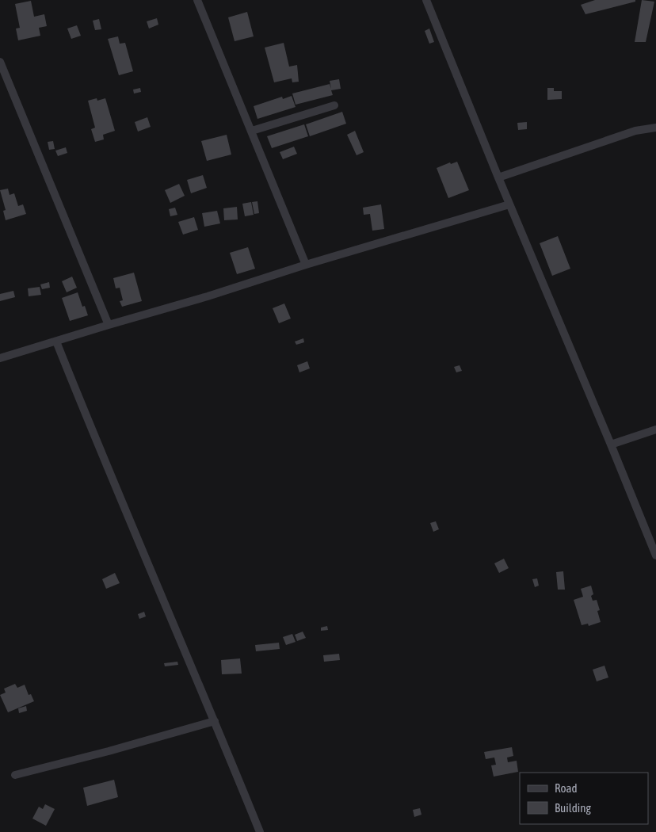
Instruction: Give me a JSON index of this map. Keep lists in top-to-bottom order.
{
  "legend": ["Road", "Building"]
}
